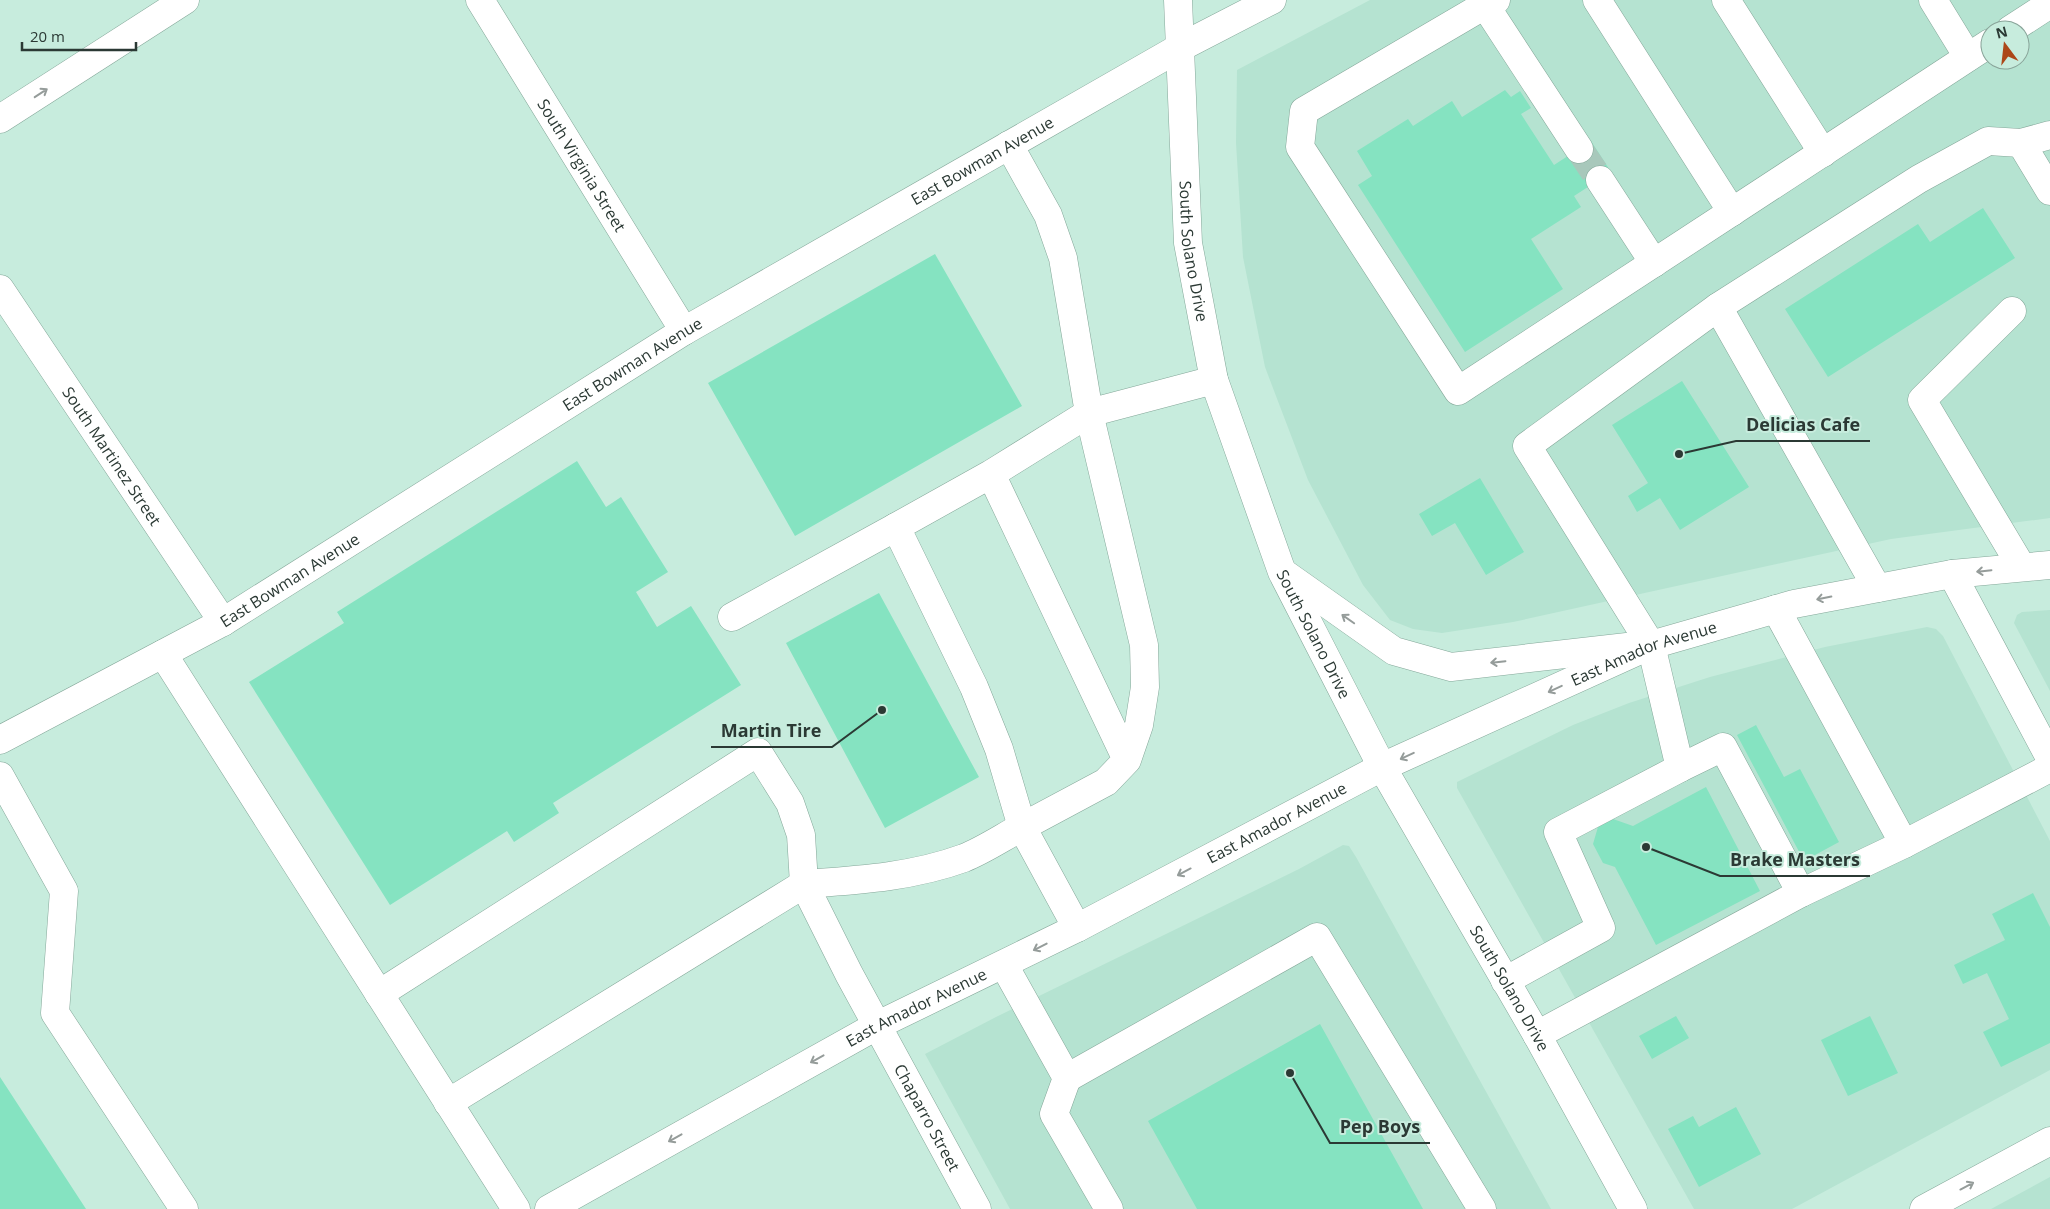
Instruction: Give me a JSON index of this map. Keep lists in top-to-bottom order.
{
  "streets": {
    "main road": [
      "East Bowman Avenue",
      "South Virginia Street",
      "South Solano Drive",
      "South Martinez Street",
      "East Amador Avenue",
      "Chaparro Street"
    ]
  },
  "crossings": [
    ["East Bowman Avenue", "South Virginia Street"],
    ["East Bowman Avenue", "South Solano Drive"],
    ["East Bowman Avenue", "South Martinez Street"],
    ["South Solano Drive", "East Amador Avenue"],
    ["East Amador Avenue", "Chaparro Street"]
  ],
  "places": [
    "Delicias Cafe",
    "Martin Tire",
    "Brake Masters",
    "Pep Boys"
  ],
  "scale_bar": "20 m",
  "north": "top"
}
